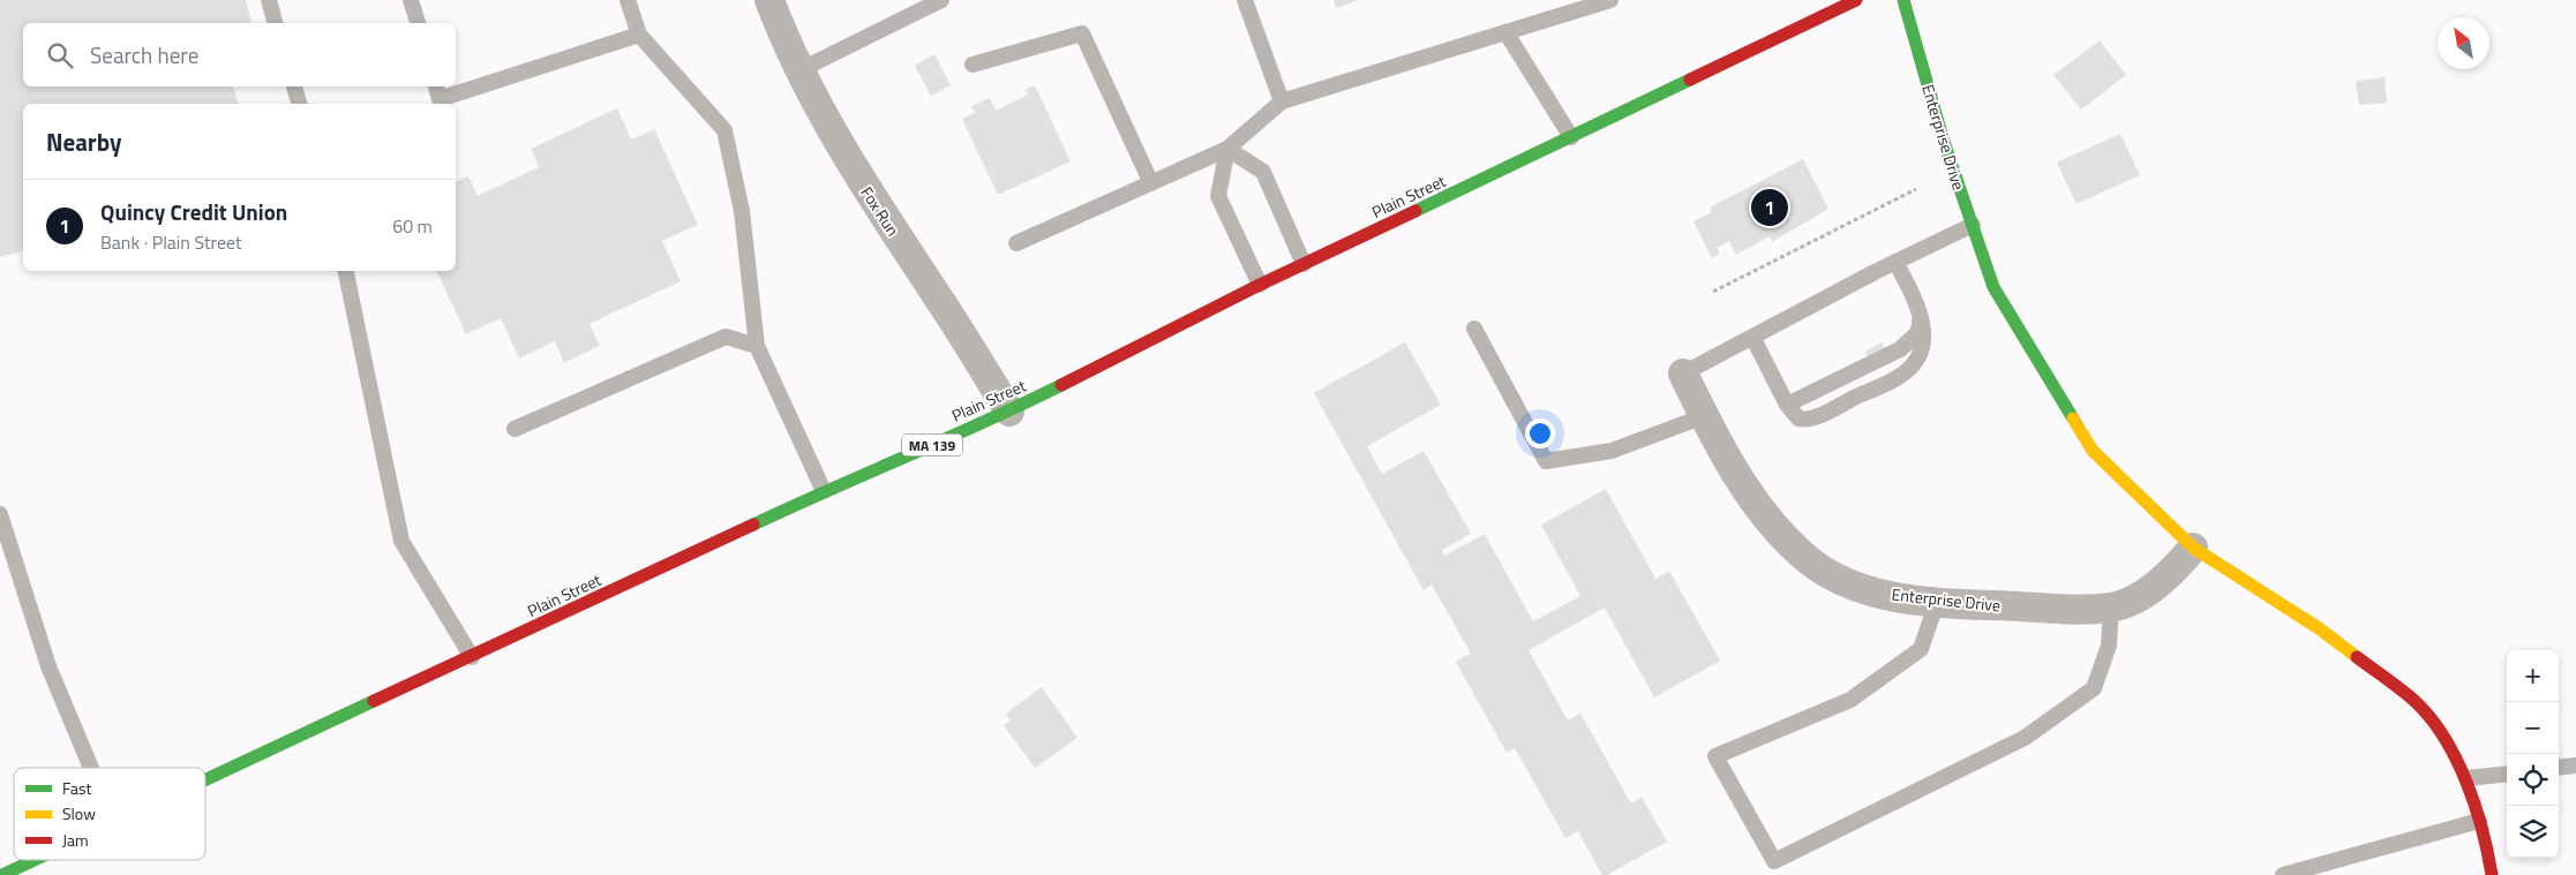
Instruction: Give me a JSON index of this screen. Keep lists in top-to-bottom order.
{
  "streets": {
    "main road": ["Enterprise Drive", "Plain Street", "MA 139"],
    "street": ["Fox Run"]
  },
  "crossings": [
    ["Plain Street", "Fox Run"]
  ],
  "legend": ["Fast", "Slow", "Jam"],
  "north": "top left",
  "page": {
    "search": "Search here",
    "heading": "Nearby",
    "list": [
      {
        "mark": "1",
        "name": "Quincy Credit Union",
        "note": "Bank · Plain Street",
        "value": "60 m"
      }
    ],
    "pins": "1",
    "map_buttons": ["+", "−"]
  }
}
